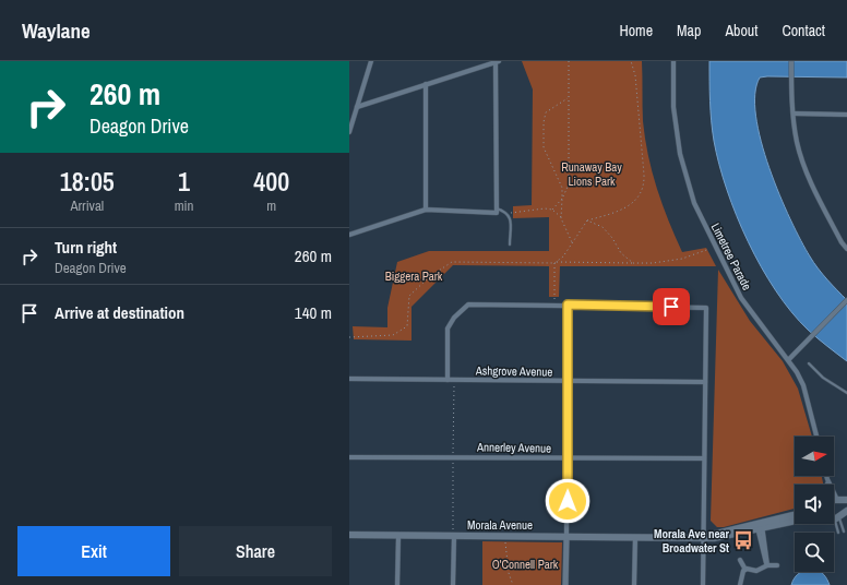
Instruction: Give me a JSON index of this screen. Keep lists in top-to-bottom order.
{
  "streets": {
    "main road": ["Morala Avenue"],
    "street": ["Limetree Parade", "Ashgrove Avenue", "Annerley Avenue"]
  },
  "parks": ["Runaway Bay Lions Park", "Biggera Park", "O'Connell Park"],
  "places": {
    "bus stop": ["Morala Ave near Broadwater St"]
  },
  "north": "right",
  "page": {
    "header": "Waylane",
    "nav": [
      "Home",
      "Map",
      "About",
      "Contact"
    ],
    "turn": ["260 m", "Deagon Drive"],
    "eta": [
      "18:05",
      "Arrival",
      "1",
      "min",
      "400",
      "m"
    ],
    "list": [
      {
        "name": "Turn right",
        "note": "Deagon Drive",
        "value": "260 m"
      },
      {
        "name": "Arrive at destination",
        "value": "140 m"
      }
    ],
    "buttons": ["Exit", "Share"]
  }
}
